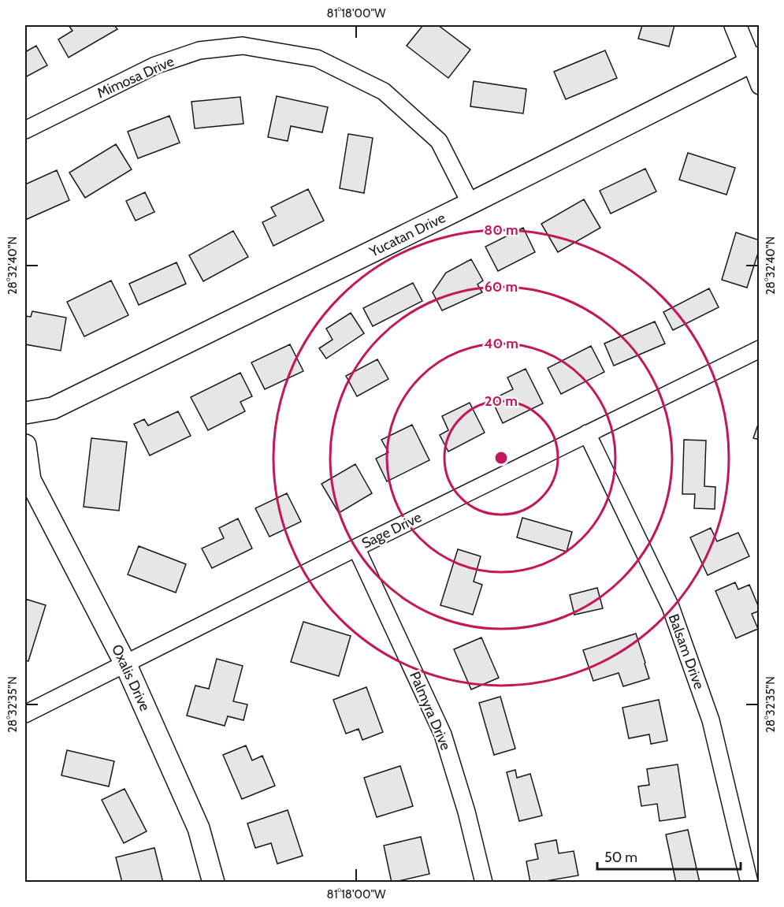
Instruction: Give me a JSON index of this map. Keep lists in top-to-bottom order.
{
  "streets": {
    "street": [
      "Mimosa Drive",
      "Yucatan Drive",
      "Sage Drive",
      "Balsam Drive",
      "Oxalis Drive",
      "Palmyra Drive"
    ]
  },
  "crossings": [
    ["Mimosa Drive", "Yucatan Drive"],
    ["Yucatan Drive", "Oxalis Drive"],
    ["Sage Drive", "Balsam Drive"],
    ["Sage Drive", "Oxalis Drive"],
    ["Sage Drive", "Palmyra Drive"]
  ],
  "scale_bar": "50 m",
  "coordinates": ["81°18'00\"W", "28°32'40\"N", "28°32'35\"N"],
  "rings": [
    "80 m",
    "60 m",
    "40 m",
    "20 m"
  ]
}
